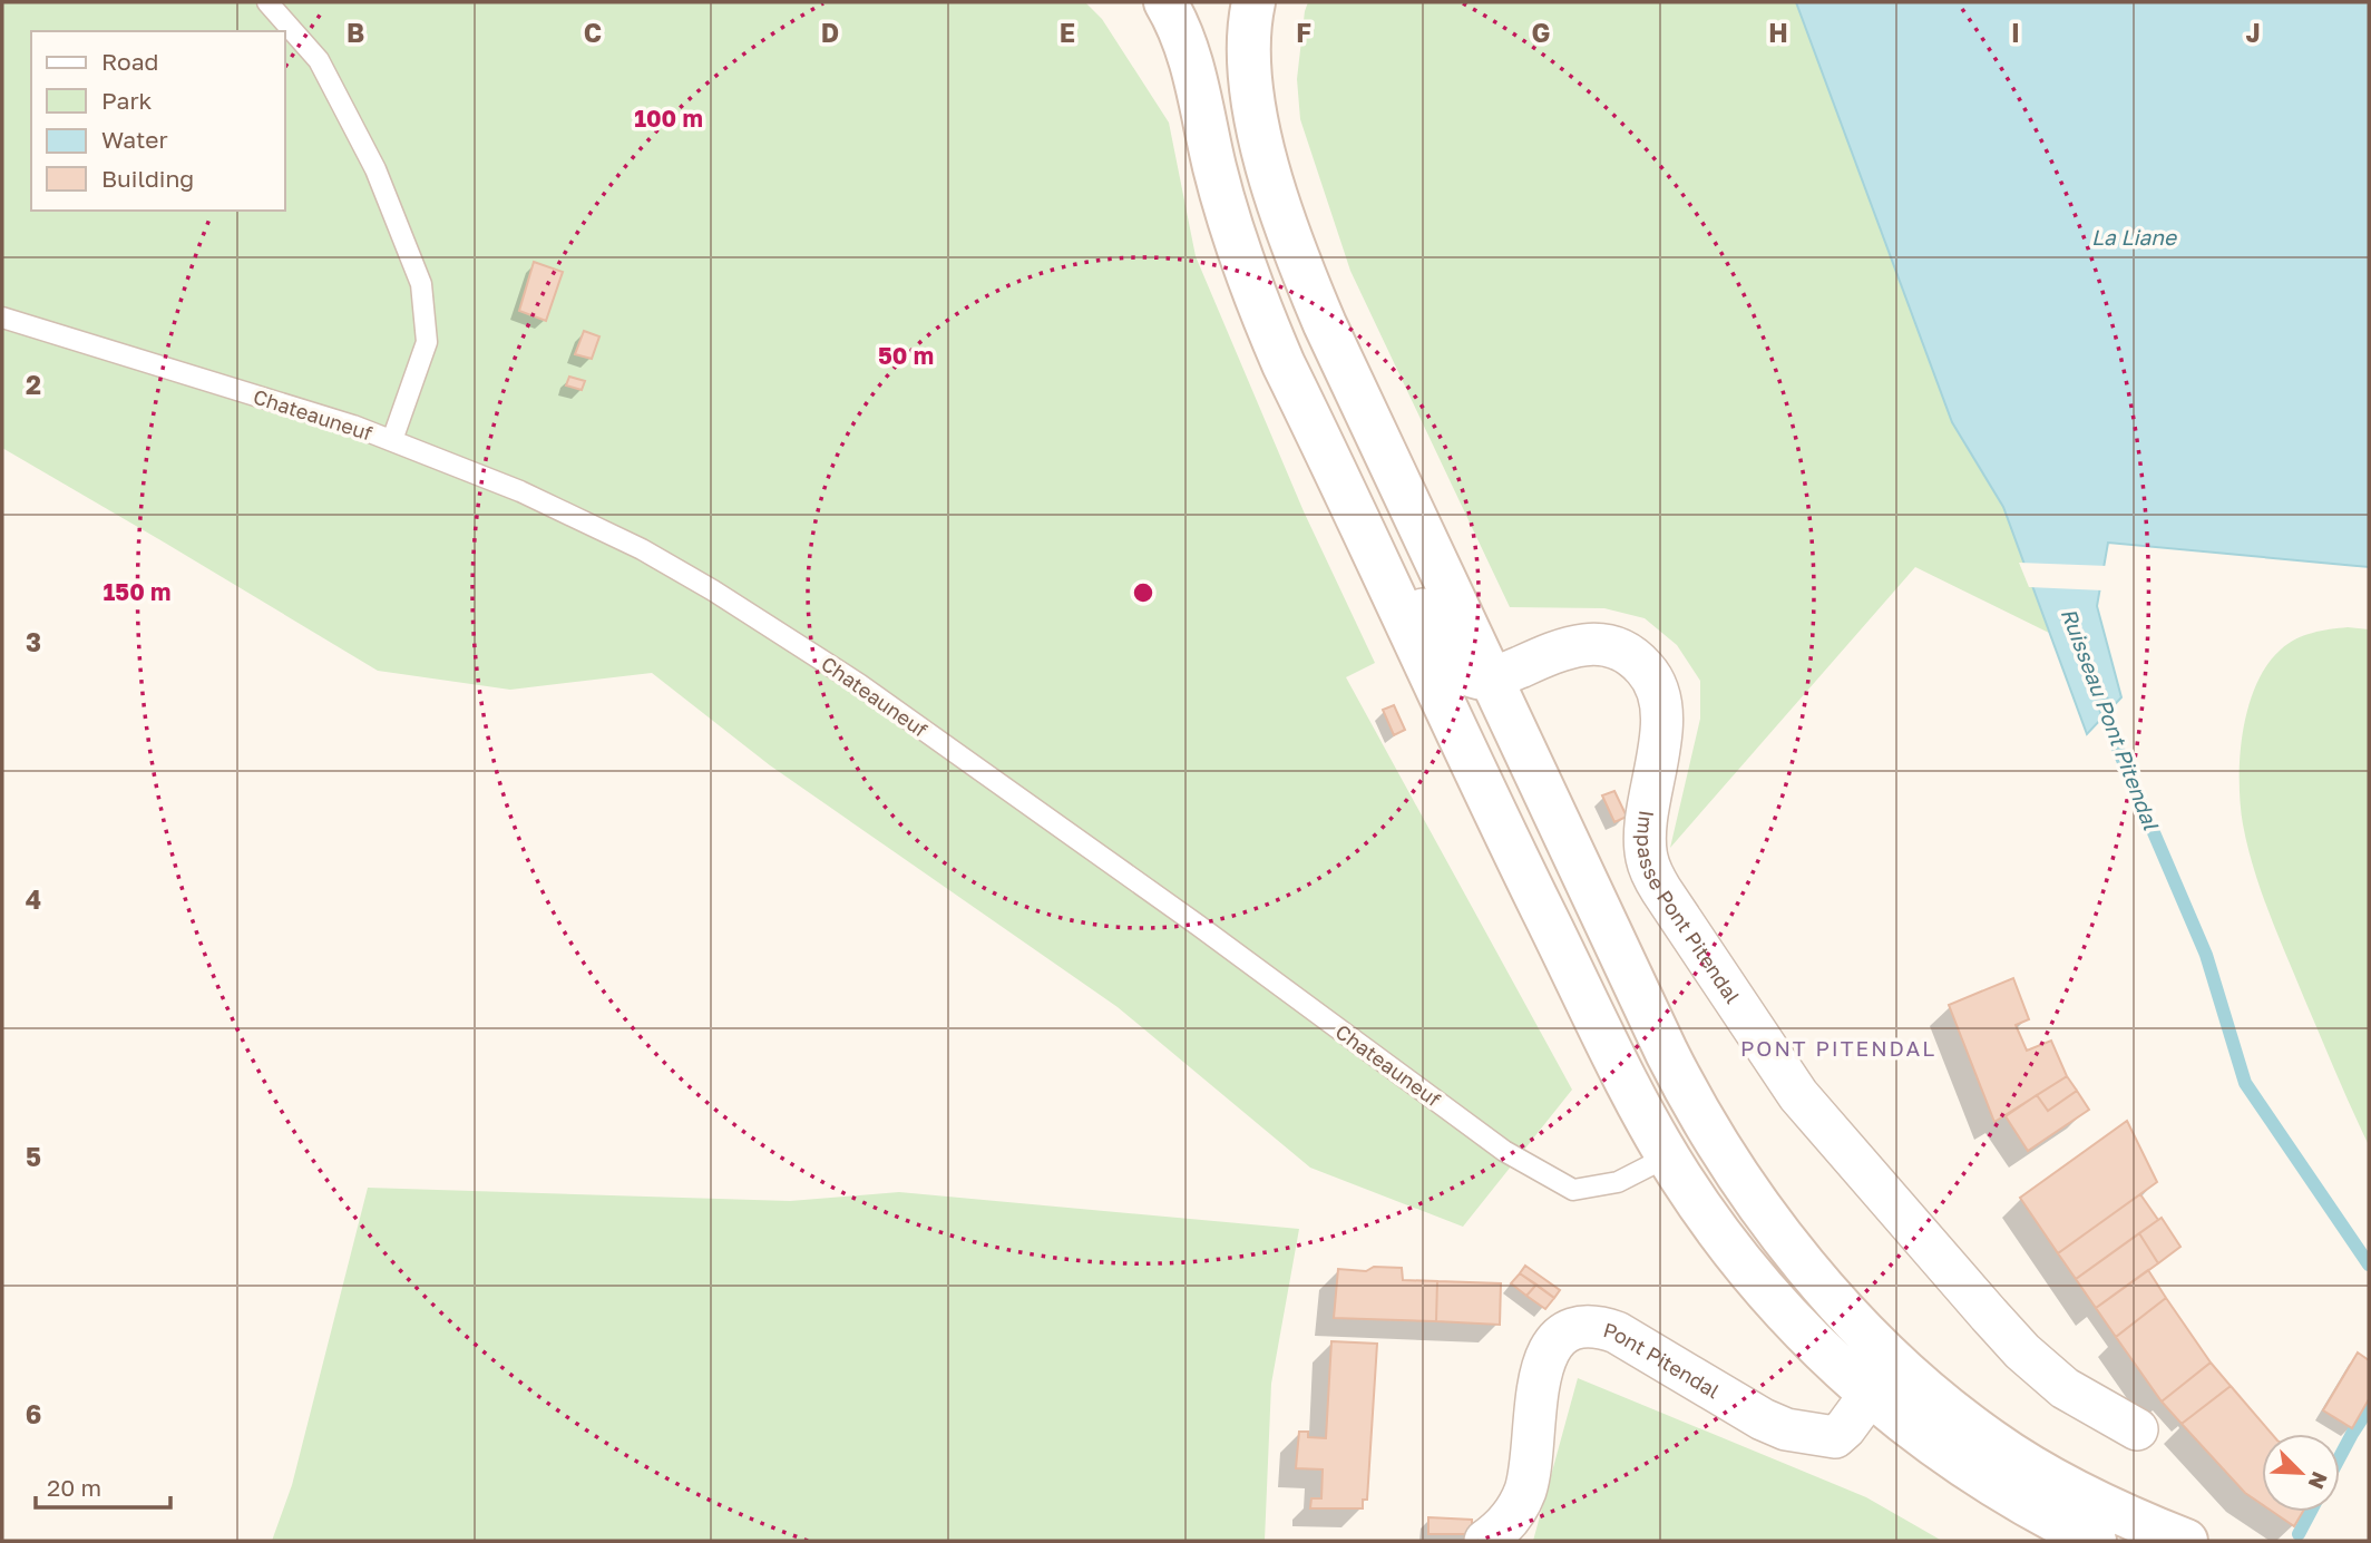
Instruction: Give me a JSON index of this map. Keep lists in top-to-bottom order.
{
  "streets": {
    "street": ["Impasse Pont Pitendal", "Pont Pitendal"],
    "lane": ["Chateauneuf"]
  },
  "districts": ["PONT PITENDAL"],
  "water": ["La Liane", "Ruisseau Pont Pitendal"],
  "legend": [
    "Road",
    "Park",
    "Water",
    "Building"
  ],
  "scale_bar": "20 m",
  "north": "bottom right",
  "grid": {
    "columns": [
      "B",
      "C",
      "D",
      "E",
      "F",
      "G",
      "H",
      "I",
      "J"
    ],
    "rows": [
      "2",
      "3",
      "4",
      "5",
      "6"
    ]
  },
  "rings": ["100 m", "50 m", "150 m"]
}
